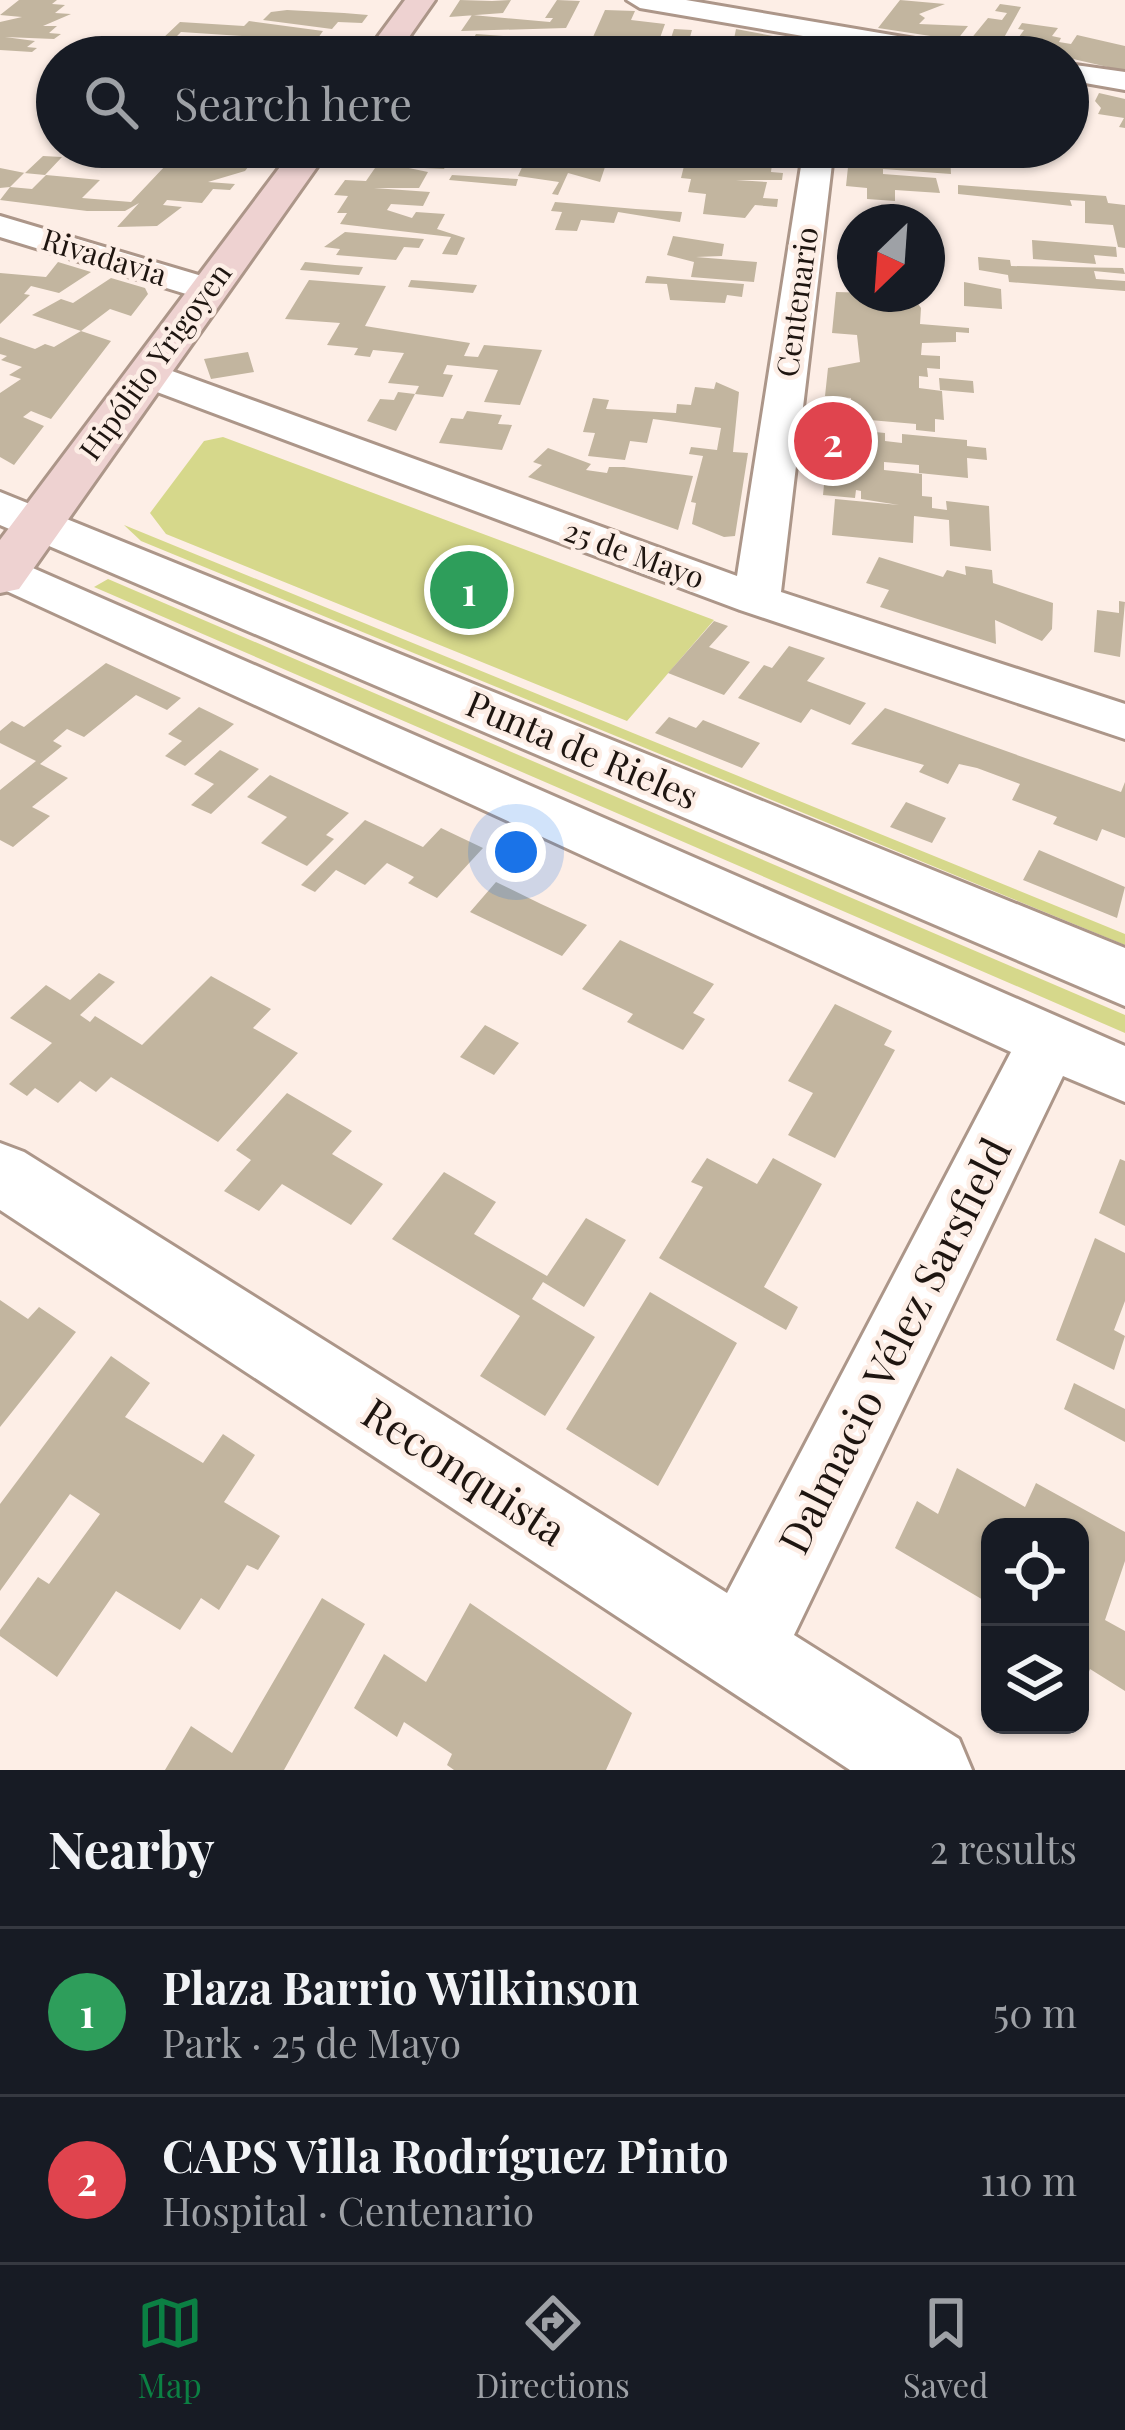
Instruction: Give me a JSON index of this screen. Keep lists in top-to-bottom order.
{
  "streets": {
    "main road": ["Hipólito Yrigoyen"],
    "street": [
      "Rivadavia",
      "Centenario",
      "25 de Mayo",
      "Punta de Rieles",
      "Dalmacio Vélez Sarsfield",
      "Reconquista"
    ]
  },
  "crossings": [
    ["Rivadavia", "Hipólito Yrigoyen"],
    ["Centenario", "25 de Mayo"],
    ["Hipólito Yrigoyen", "25 de Mayo"],
    ["Hipólito Yrigoyen", "Punta de Rieles"],
    ["Dalmacio Vélez Sarsfield", "Reconquista"]
  ],
  "north": "bottom left",
  "page": {
    "search": "Search here",
    "pins": ["2", "1"],
    "heading": ["Nearby", "2 results"],
    "list": [
      {
        "mark": "1",
        "name": "Plaza Barrio Wilkinson",
        "note": "Park · 25 de Mayo",
        "value": "50 m"
      },
      {
        "mark": "2",
        "name": "CAPS Villa Rodríguez Pinto",
        "note": "Hospital · Centenario",
        "value": "110 m"
      }
    ],
    "nav": ["Map", "Directions", "Saved"]
  }
}
